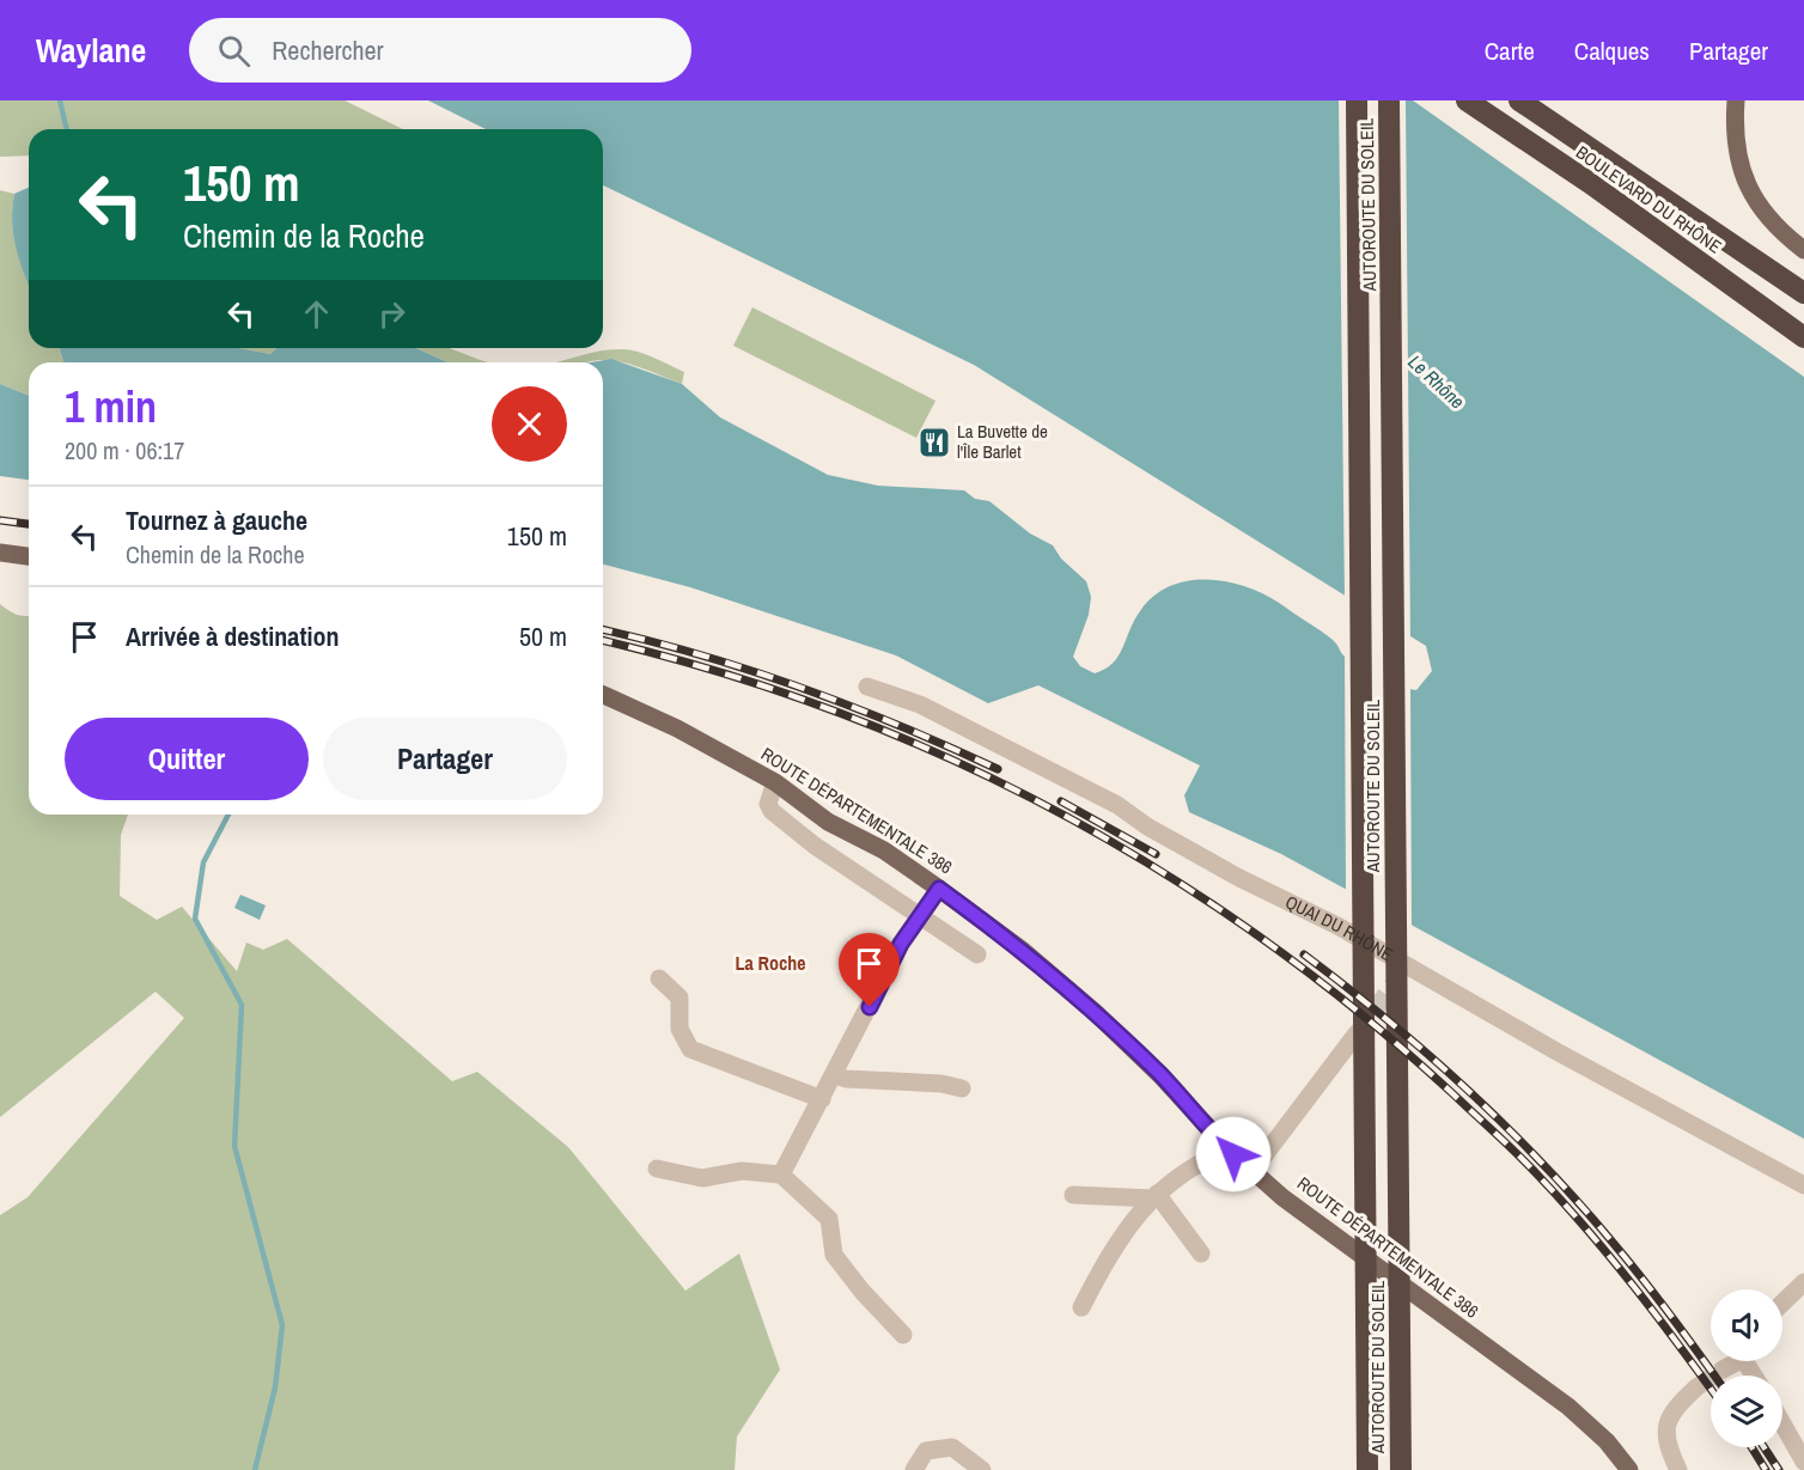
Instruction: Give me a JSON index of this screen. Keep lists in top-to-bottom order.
{
  "streets": {
    "highway": ["BOULEVARD DU RHÔNE", "AUTOROUTE DU SOLEIL"],
    "main road": ["ROUTE DÉPARTEMENTALE 386"],
    "street": ["QUAI DU RHÔNE"]
  },
  "districts": ["La Roche"],
  "water": ["Le Rhône"],
  "places": {
    "restaurant": ["La Buvette de l'Île Barlet"]
  },
  "page": {
    "header": "Waylane",
    "search": "Rechercher",
    "nav": ["Carte", "Calques", "Partager"],
    "turn": ["150 m", "Chemin de la Roche"],
    "heading": ["1 min", "200 m · 06:17"],
    "list": [
      {
        "name": "Tournez à gauche",
        "note": "Chemin de la Roche",
        "value": "150 m"
      },
      {
        "name": "Arrivée à destination",
        "value": "50 m"
      }
    ],
    "buttons": ["Quitter", "Partager"]
  }
}
